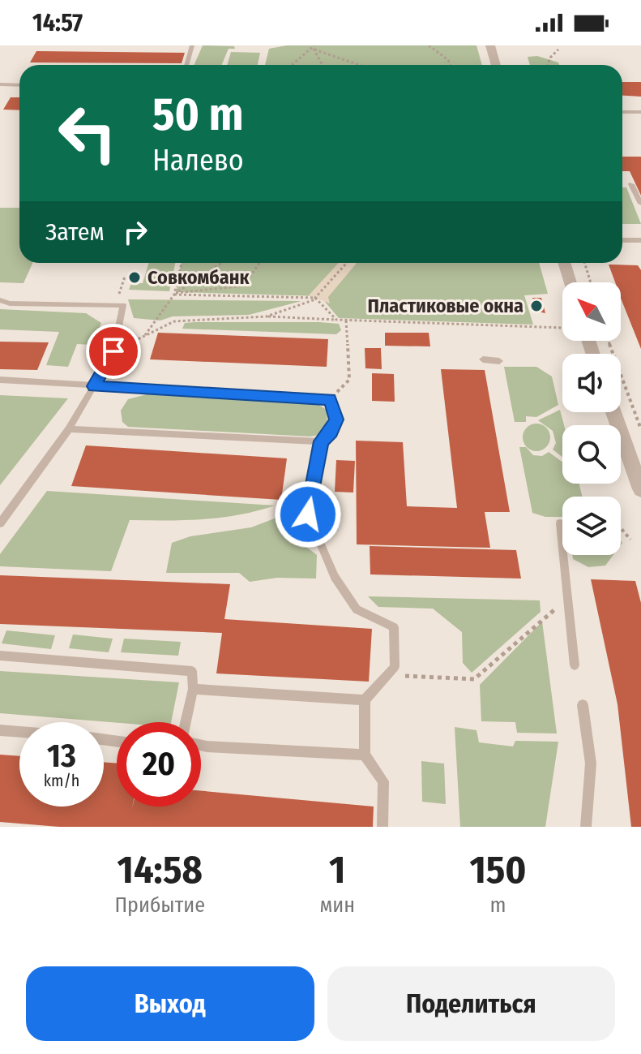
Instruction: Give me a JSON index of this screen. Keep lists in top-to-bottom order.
{
  "places": ["Совкомбанк", "Пластиковые окна"],
  "north": "top left",
  "page": {
    "status": "14:57",
    "turn": ["50 m", "Налево"],
    "then": "Затем",
    "speed": "13 km/h",
    "limit": "20",
    "eta": [
      "14:58",
      "Прибытие",
      "1",
      "мин",
      "150",
      "m"
    ],
    "buttons": ["Выход", "Поделиться"]
  }
}
